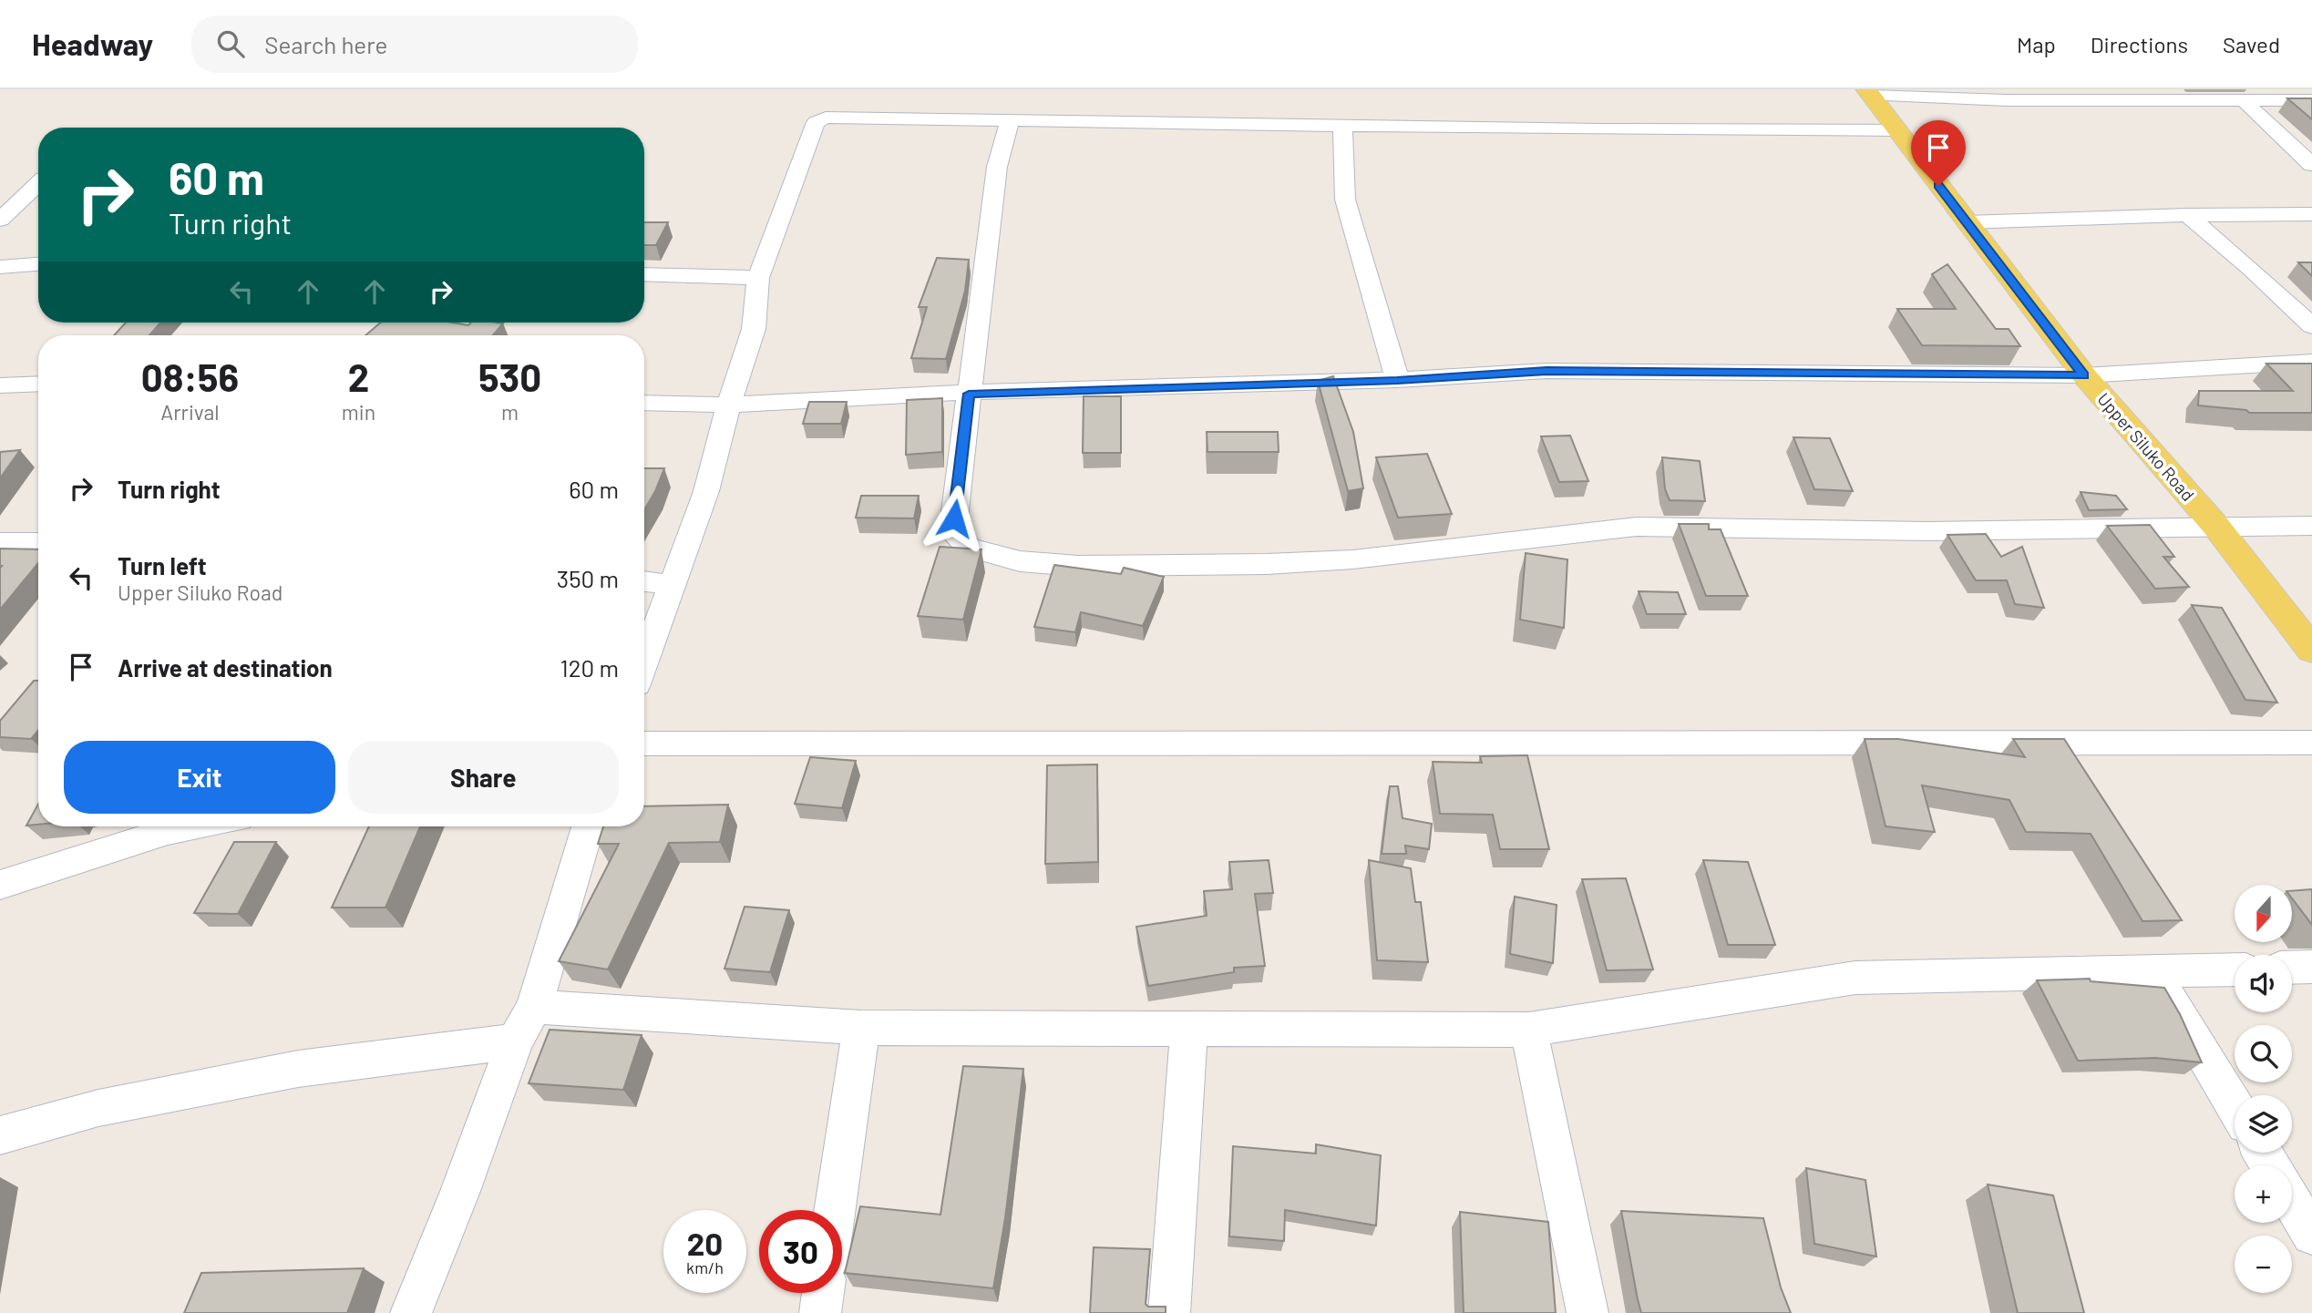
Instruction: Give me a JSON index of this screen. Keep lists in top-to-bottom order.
{
  "streets": {
    "main road": ["Upper Siluko Road"]
  },
  "north": "bottom",
  "page": {
    "header": "Headway",
    "search": "Search here",
    "nav": ["Map", "Directions", "Saved"],
    "turn": ["60 m", "Turn right"],
    "eta": [
      "08:56",
      "Arrival",
      "2",
      "min",
      "530",
      "m"
    ],
    "list": [
      {
        "name": "Turn right",
        "value": "60 m"
      },
      {
        "name": "Turn left",
        "note": "Upper Siluko Road",
        "value": "350 m"
      },
      {
        "name": "Arrive at destination",
        "value": "120 m"
      }
    ],
    "buttons": ["Exit", "Share"],
    "map_buttons": ["+", "−"],
    "speed": "20 km/h",
    "limit": "30"
  }
}
